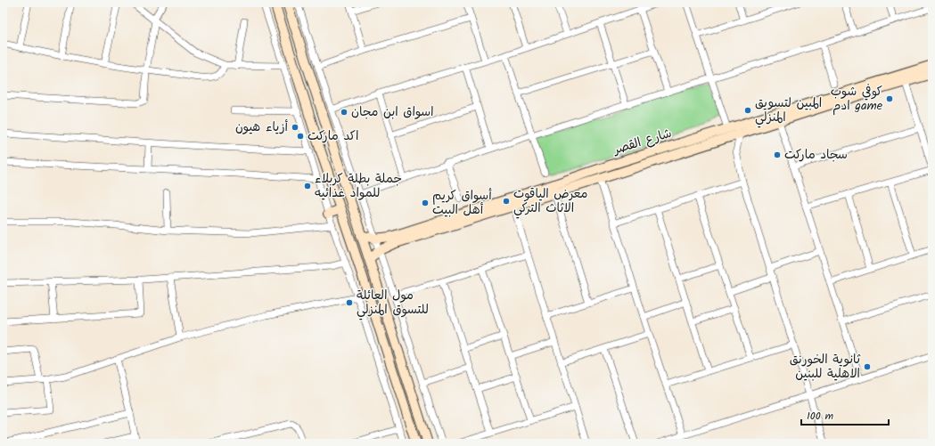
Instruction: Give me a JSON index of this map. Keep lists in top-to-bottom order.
{
  "streets": {
    "street": ["شارع القصر"]
  },
  "places": [
    "كوفي شوب ادم game",
    "المبين لتسويق المنزلي",
    "اسواق ابن مجان",
    "أزياء هيون",
    "اكد ماركت",
    "سجاد ماركت",
    "جملة بطلة كربلاء للمواد غذائيه",
    "معرض الياقوت الاثاث التركي",
    "أسواق كريم أهل البيت",
    "مول العائلة للتسوق المنزلي",
    "ثانوية الخورنق الاهلية للبنين"
  ],
  "scale_bar": "100 m"
}
